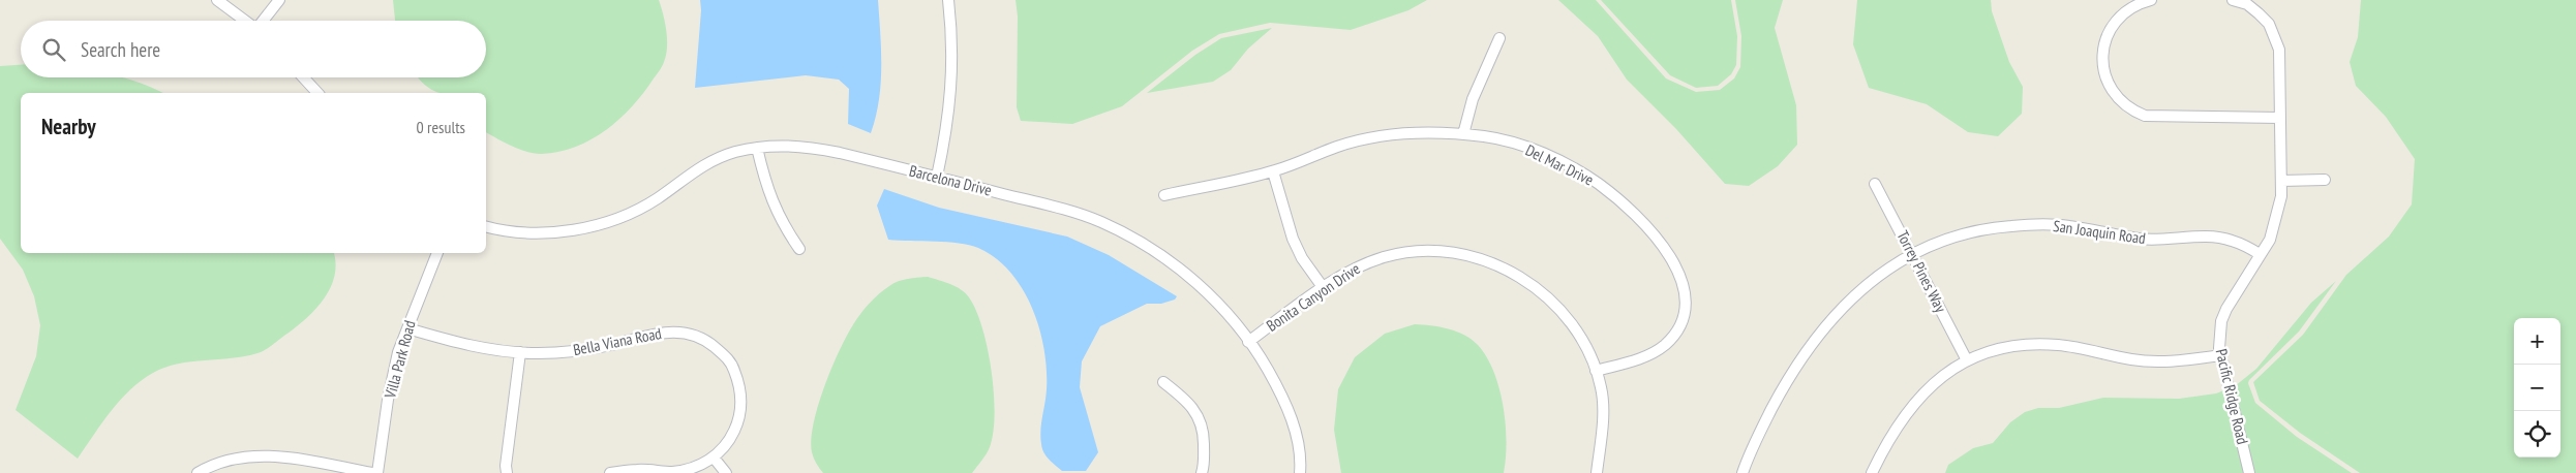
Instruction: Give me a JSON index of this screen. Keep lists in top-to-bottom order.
{
  "streets": {
    "street": [
      "Del Mar Drive",
      "Barcelona Drive",
      "San Joaquin Road",
      "Torrey Pines Way",
      "Bonita Canyon Drive",
      "Bella Viana Road",
      "Villa Park Road",
      "Pacific Ridge Road"
    ]
  },
  "crossings": [
    ["Del Mar Drive", "Bonita Canyon Drive"],
    ["Barcelona Drive", "Bonita Canyon Drive"],
    ["San Joaquin Road", "Torrey Pines Way"],
    ["San Joaquin Road", "Pacific Ridge Road"],
    ["Bella Viana Road", "Villa Park Road"]
  ],
  "page": {
    "search": "Search here",
    "heading": ["Nearby", "0 results"],
    "map_buttons": ["+", "−"]
  }
}
